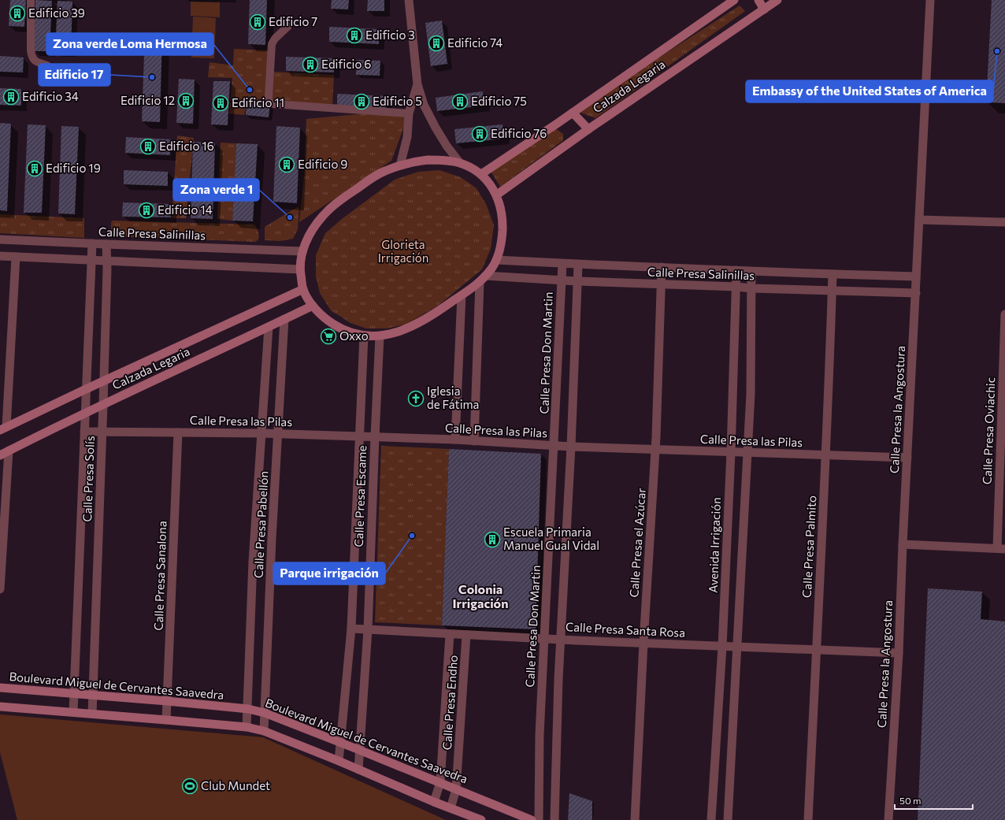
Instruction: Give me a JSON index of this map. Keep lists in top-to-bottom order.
{
  "streets": {
    "main road": ["Calzada Legaria", "Boulevard Miguel de Cervantes Saavedra"],
    "street": [
      "Calle Presa Salinillas",
      "Calle Presa Don Martin",
      "Calle Presa la Angostura",
      "Calle Presa las Pilas",
      "Calle Presa Oviachic",
      "Calle Presa Solís",
      "Calle Presa Escame",
      "Calle Presa Pabellón",
      "Calle Presa el Azúcar",
      "Avenida Irrigación",
      "Calle Presa Palmito",
      "Calle Presa Sanalona",
      "Calle Presa Santa Rosa",
      "Calle Presa Endho"
    ]
  },
  "crossings": [
    ["Calzada Legaria", "Calle Presa Solís"],
    ["Calzada Legaria", "Calle Presa Pabellón"],
    ["Calle Presa Salinillas", "Calle Presa Don Martin"],
    ["Calle Presa Salinillas", "Calle Presa la Angostura"],
    ["Calle Presa Salinillas", "Calle Presa Solís"],
    ["Calle Presa Salinillas", "Calle Presa el Azúcar"],
    ["Calle Presa Salinillas", "Avenida Irrigación"],
    ["Calle Presa Salinillas", "Calle Presa Palmito"],
    ["Calle Presa Don Martin", "Calle Presa las Pilas"],
    ["Calle Presa Don Martin", "Calle Presa Santa Rosa"],
    ["Calle Presa la Angostura", "Calle Presa las Pilas"],
    ["Calle Presa la Angostura", "Calle Presa Santa Rosa"],
    ["Calle Presa las Pilas", "Calle Presa Solís"],
    ["Calle Presa las Pilas", "Calle Presa Escame"],
    ["Calle Presa las Pilas", "Calle Presa Pabellón"],
    ["Calle Presa las Pilas", "Calle Presa el Azúcar"],
    ["Calle Presa las Pilas", "Avenida Irrigación"],
    ["Calle Presa las Pilas", "Calle Presa Palmito"],
    ["Calle Presa las Pilas", "Calle Presa Sanalona"],
    ["Calle Presa Solís", "Boulevard Miguel de Cervantes Saavedra"],
    ["Calle Presa Escame", "Calle Presa Santa Rosa"],
    ["Calle Presa Escame", "Boulevard Miguel de Cervantes Saavedra"],
    ["Calle Presa Pabellón", "Boulevard Miguel de Cervantes Saavedra"],
    ["Calle Presa el Azúcar", "Calle Presa Santa Rosa"],
    ["Avenida Irrigación", "Calle Presa Santa Rosa"],
    ["Calle Presa Palmito", "Calle Presa Santa Rosa"],
    ["Calle Presa Sanalona", "Boulevard Miguel de Cervantes Saavedra"],
    ["Calle Presa Santa Rosa", "Calle Presa Endho"],
    ["Boulevard Miguel de Cervantes Saavedra", "Calle Presa Endho"]
  ],
  "districts": ["Colonia Irrigación"],
  "parks": ["Glorieta Irrigación"],
  "places": {
    "building": [
      "Edificio 39",
      "Edificio 7",
      "Edificio 3",
      "Edificio 74",
      "Edificio 6",
      "Edificio 34",
      "Edificio 12",
      "Edificio 5",
      "Edificio 75",
      "Edificio 11",
      "Edificio 76",
      "Edificio 16",
      "Edificio 9",
      "Edificio 19",
      "Edificio 14",
      "Escuela Primaria Manuel Gual Vidal"
    ],
    "other": [
      "Embassy of the United States of America",
      "Edificio 17",
      "Zona verde Loma Hermosa",
      "Zona verde 1",
      "Parque irrigación"
    ],
    "supermarket": ["Oxxo"],
    "church": ["Iglesia de Fátima"],
    "sports": ["Club Mundet"]
  },
  "scale_bar": "50 m"
}
